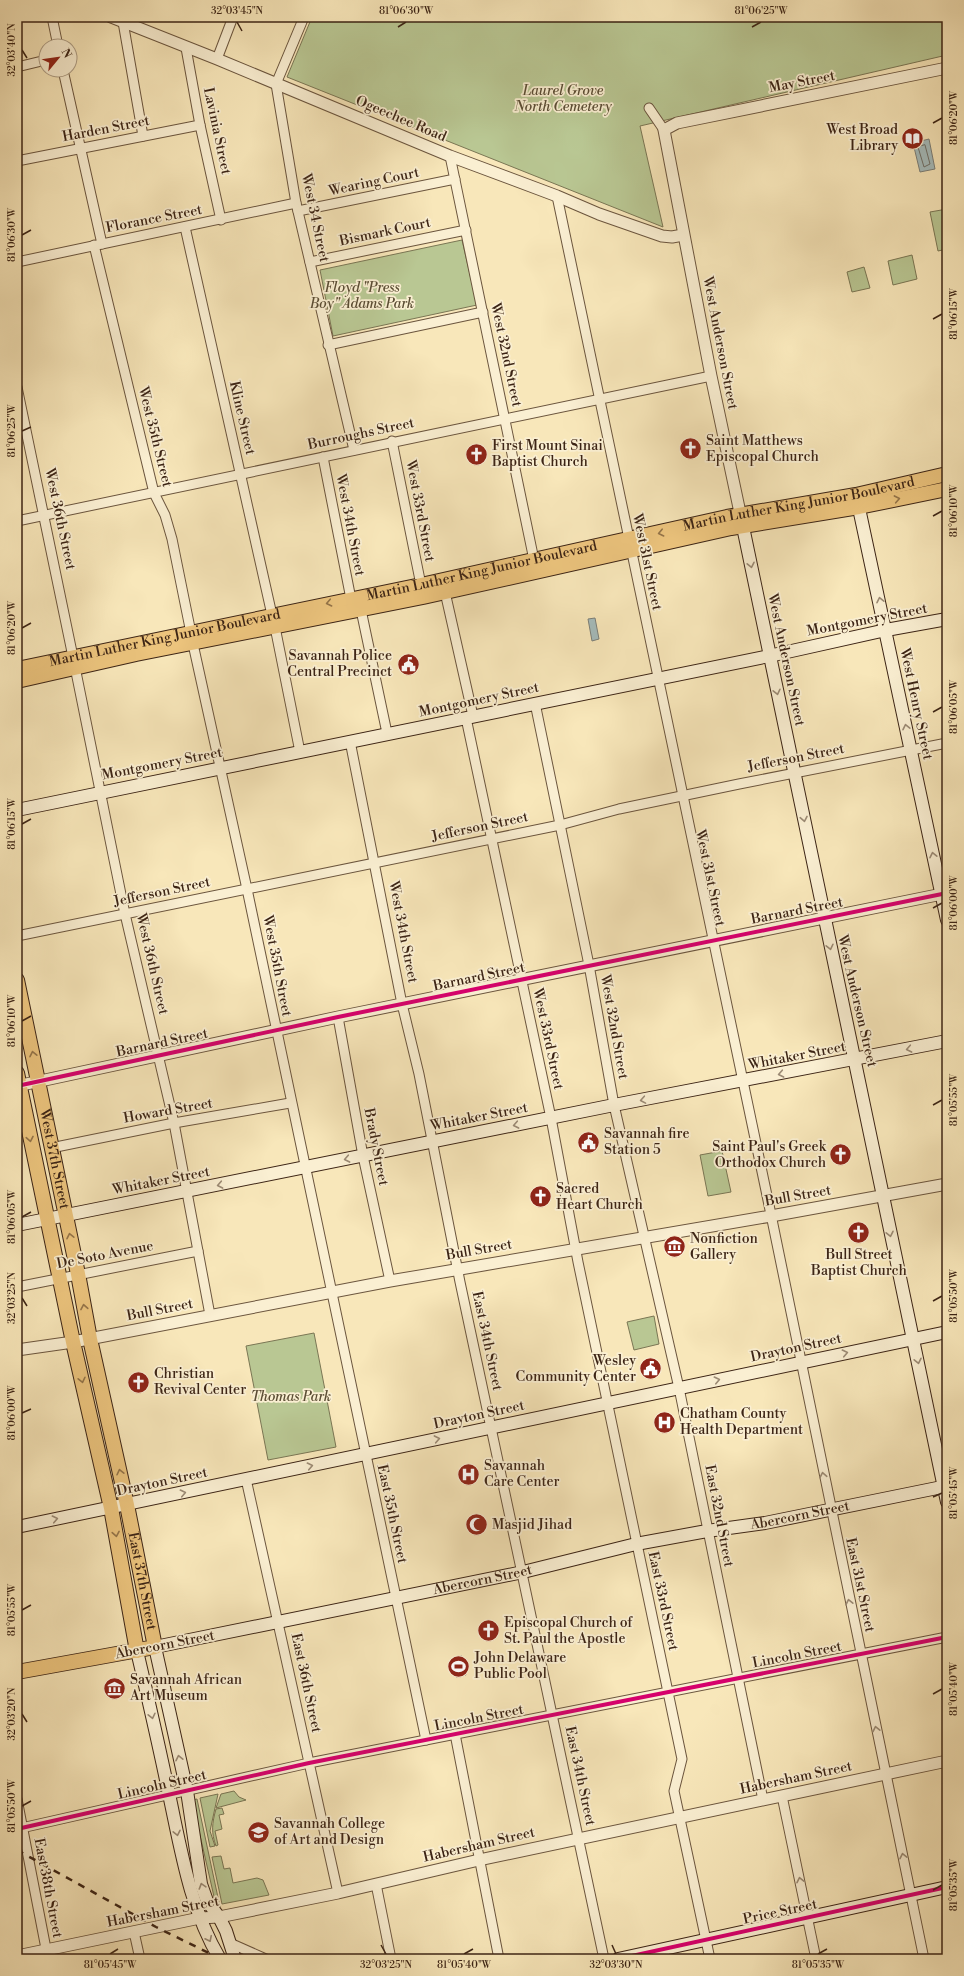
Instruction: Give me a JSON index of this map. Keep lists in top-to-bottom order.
{
  "streets": {
    "main road": [
      "West Anderson Street",
      "Martin Luther King Junior Boulevard",
      "Montgomery Street",
      "West Henry Street",
      "Whitaker Street",
      "West 37th Street",
      "Drayton Street",
      "Abercorn Street",
      "East 37th Street",
      "Price Street"
    ],
    "street": [
      "May Street",
      "Ogeechee Road",
      "Harden Street",
      "Lavinia Street",
      "Wearing Court",
      "West 34 Street",
      "Florance Street",
      "Bismark Court",
      "West 32nd Street",
      "Kline Street",
      "Burroughs Street",
      "West 35th Street",
      "West 33rd Street",
      "West 36th Street",
      "West 34th Street",
      "West 31st Street",
      "Jefferson Street",
      "Barnard Street",
      "Howard Street",
      "Brady Street",
      "Bull Street",
      "De Soto Avenue",
      "East 34th Street",
      "East 35th Street",
      "East 32nd Street",
      "East 31st Street",
      "East 33rd Street",
      "Lincoln Street",
      "East 36th Street",
      "Habersham Street",
      "East 38th Street"
    ]
  },
  "crossings": [
    ["May Street", "West Anderson Street"],
    ["Ogeechee Road", "Lavinia Street"],
    ["Ogeechee Road", "West 34 Street"],
    ["Ogeechee Road", "West Anderson Street"],
    ["Ogeechee Road", "West 32nd Street"],
    ["Ogeechee Road", "West 31st Street"],
    ["Harden Street", "Lavinia Street"],
    ["Harden Street", "West 35th Street"],
    ["Lavinia Street", "Florance Street"],
    ["Wearing Court", "West 34 Street"],
    ["Wearing Court", "Florance Street"],
    ["Wearing Court", "West 32nd Street"],
    ["West 34 Street", "Florance Street"],
    ["West 34 Street", "Bismark Court"],
    ["West 34 Street", "Burroughs Street"],
    ["Florance Street", "Kline Street"],
    ["Florance Street", "West 35th Street"],
    ["Bismark Court", "West 32nd Street"],
    ["West Anderson Street", "Burroughs Street"],
    ["West Anderson Street", "Martin Luther King Junior Boulevard"],
    ["West Anderson Street", "Montgomery Street"],
    ["West Anderson Street", "Jefferson Street"],
    ["West Anderson Street", "Barnard Street"],
    ["West Anderson Street", "Whitaker Street"],
    ["West Anderson Street", "Bull Street"],
    ["West Anderson Street", "Drayton Street"],
    ["West Anderson Street", "Abercorn Street"],
    ["West 32nd Street", "Burroughs Street"],
    ["West 32nd Street", "Martin Luther King Junior Boulevard"],
    ["West 32nd Street", "Montgomery Street"],
    ["West 32nd Street", "Jefferson Street"],
    ["West 32nd Street", "Barnard Street"],
    ["West 32nd Street", "Whitaker Street"],
    ["West 32nd Street", "Bull Street"],
    ["West 32nd Street", "East 32nd Street"],
    ["Kline Street", "Burroughs Street"],
    ["Kline Street", "Martin Luther King Junior Boulevard"],
    ["Kline Street", "Montgomery Street"],
    ["Burroughs Street", "West 35th Street"],
    ["Burroughs Street", "West 33rd Street"],
    ["Burroughs Street", "West 36th Street"],
    ["Burroughs Street", "West 34th Street"],
    ["Burroughs Street", "West 31st Street"],
    ["West 35th Street", "Martin Luther King Junior Boulevard"],
    ["West 35th Street", "Montgomery Street"],
    ["West 35th Street", "Jefferson Street"],
    ["West 35th Street", "Barnard Street"],
    ["West 35th Street", "Whitaker Street"],
    ["West 35th Street", "Howard Street"],
    ["West 35th Street", "Bull Street"],
    ["West 35th Street", "East 35th Street"],
    ["Martin Luther King Junior Boulevard", "West 33rd Street"],
    ["Martin Luther King Junior Boulevard", "West 36th Street"],
    ["Martin Luther King Junior Boulevard", "West 34th Street"],
    ["Martin Luther King Junior Boulevard", "West 31st Street"],
    ["Martin Luther King Junior Boulevard", "West Henry Street"],
    ["West 33rd Street", "Montgomery Street"],
    ["West 33rd Street", "Jefferson Street"],
    ["West 33rd Street", "Barnard Street"],
    ["West 33rd Street", "Whitaker Street"],
    ["West 33rd Street", "Bull Street"],
    ["West 33rd Street", "East 33rd Street"],
    ["West 36th Street", "Montgomery Street"],
    ["West 36th Street", "Jefferson Street"],
    ["West 36th Street", "Barnard Street"],
    ["West 36th Street", "Whitaker Street"],
    ["West 36th Street", "Howard Street"],
    ["West 36th Street", "Bull Street"],
    ["West 36th Street", "De Soto Avenue"],
    ["West 34th Street", "Montgomery Street"],
    ["West 34th Street", "Jefferson Street"],
    ["West 34th Street", "Barnard Street"],
    ["West 34th Street", "Whitaker Street"],
    ["West 34th Street", "Bull Street"],
    ["West 34th Street", "East 34th Street"],
    ["West 31st Street", "Montgomery Street"],
    ["West 31st Street", "Jefferson Street"],
    ["West 31st Street", "Barnard Street"],
    ["West 31st Street", "Whitaker Street"],
    ["West 31st Street", "Bull Street"],
    ["West 31st Street", "East 31st Street"],
    ["Montgomery Street", "West Henry Street"],
    ["West Henry Street", "Jefferson Street"],
    ["West Henry Street", "Barnard Street"],
    ["Barnard Street", "Brady Street"],
    ["Barnard Street", "West 37th Street"],
    ["Whitaker Street", "Brady Street"],
    ["Whitaker Street", "West 37th Street"],
    ["Howard Street", "West 37th Street"],
    ["Brady Street", "Bull Street"],
    ["West 37th Street", "Bull Street"],
    ["West 37th Street", "De Soto Avenue"],
    ["West 37th Street", "East 37th Street"],
    ["Bull Street", "East 34th Street"],
    ["Bull Street", "East 35th Street"],
    ["Bull Street", "East 32nd Street"],
    ["Bull Street", "East 37th Street"],
    ["Bull Street", "East 31st Street"],
    ["Bull Street", "East 33rd Street"],
    ["East 34th Street", "Drayton Street"],
    ["East 34th Street", "Abercorn Street"],
    ["East 34th Street", "Lincoln Street"],
    ["East 34th Street", "Habersham Street"],
    ["Drayton Street", "East 35th Street"],
    ["Drayton Street", "East 32nd Street"],
    ["Drayton Street", "East 37th Street"],
    ["Drayton Street", "East 31st Street"],
    ["Drayton Street", "East 33rd Street"],
    ["Drayton Street", "East 36th Street"],
    ["East 35th Street", "Abercorn Street"],
    ["East 35th Street", "Lincoln Street"],
    ["Abercorn Street", "East 32nd Street"],
    ["Abercorn Street", "East 37th Street"],
    ["Abercorn Street", "East 31st Street"],
    ["Abercorn Street", "East 33rd Street"],
    ["Abercorn Street", "East 36th Street"],
    ["East 32nd Street", "Lincoln Street"],
    ["East 32nd Street", "Habersham Street"],
    ["East 37th Street", "Lincoln Street"],
    ["East 37th Street", "Habersham Street"],
    ["East 31st Street", "Lincoln Street"],
    ["East 31st Street", "Habersham Street"],
    ["East 31st Street", "Price Street"],
    ["East 33rd Street", "Lincoln Street"],
    ["East 33rd Street", "Habersham Street"],
    ["East 33rd Street", "Price Street"],
    ["Lincoln Street", "East 36th Street"],
    ["Lincoln Street", "East 38th Street"],
    ["East 36th Street", "Habersham Street"],
    ["Habersham Street", "East 38th Street"]
  ],
  "one_way": [
    "West Anderson Street",
    "West Henry Street",
    "Whitaker Street",
    "Drayton Street",
    "East 31st Street"
  ],
  "parks": ["Laurel Grove North Cemetery", "Floyd \"Press Boy\" Adams Park", "Thomas Park"],
  "places": {
    "library": ["West Broad Library"],
    "church": [
      "Saint Matthews Episcopal Church",
      "First Mount Sinai Baptist Church",
      "Saint Paul's Greek Orthodox Church",
      "Sacred Heart Church",
      "Bull Street Baptist Church",
      "Christian Revival Center",
      "Episcopal Church of St. Paul the Apostle"
    ],
    "public building": ["Savannah Police Central Precinct", "Savannah fire Station 5", "Wesley Community Center"],
    "museum": ["Nonfiction Gallery", "Savannah African Art Museum"],
    "hospital": ["Chatham County Health Department", "Savannah Care Center"],
    "mosque": ["Masjid Jihad"],
    "sports": ["John Delaware Public Pool"],
    "school or university": ["Savannah College of Art and Design"]
  },
  "north": "top right",
  "coordinates": [
    "32°03'45\"N",
    "81°06'30\"W",
    "81°06'25\"W",
    "32°03'40\"N",
    "81°06'20\"W",
    "81°06'15\"W",
    "81°06'10\"W",
    "81°06'05\"W",
    "81°06'00\"W",
    "81°05'55\"W",
    "81°05'50\"W",
    "32°03'25\"N",
    "81°05'45\"W",
    "81°05'40\"W",
    "32°03'20\"N",
    "81°05'35\"W",
    "32°03'30\"N"
  ]
}
